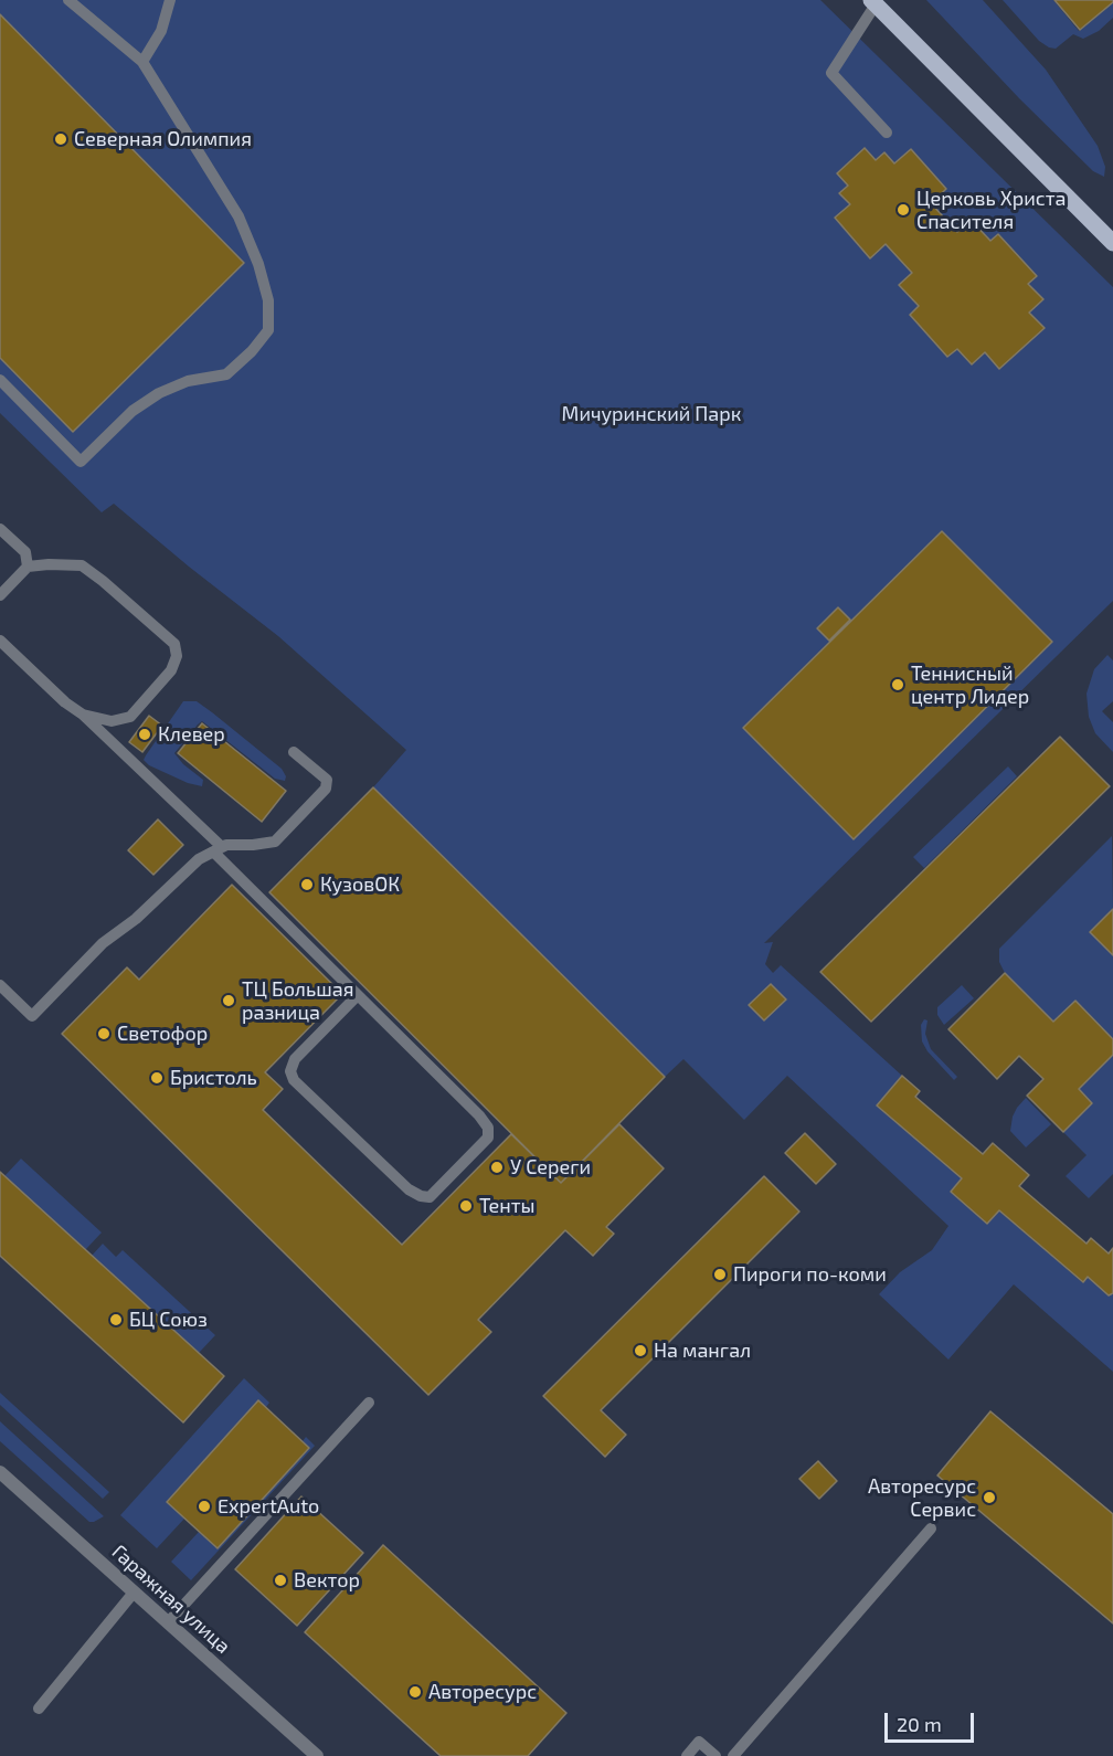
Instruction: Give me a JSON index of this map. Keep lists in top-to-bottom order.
{
  "streets": {
    "street": ["Гаражная улица"]
  },
  "parks": ["Мичуринский Парк"],
  "places": [
    "Северная Олимпия",
    "Церковь Христа Спасителя",
    "Теннисный центр Лидер",
    "Клевер",
    "КузовОК",
    "ТЦ Большая разница",
    "Светофор",
    "Бристоль",
    "У Сереги",
    "Тенты",
    "Пироги по-коми",
    "БЦ Союз",
    "На мангал",
    "Авторесурс Сервис",
    "ExpertAuto",
    "Вектор",
    "Авторесурс"
  ],
  "scale_bar": "20 m"
}
